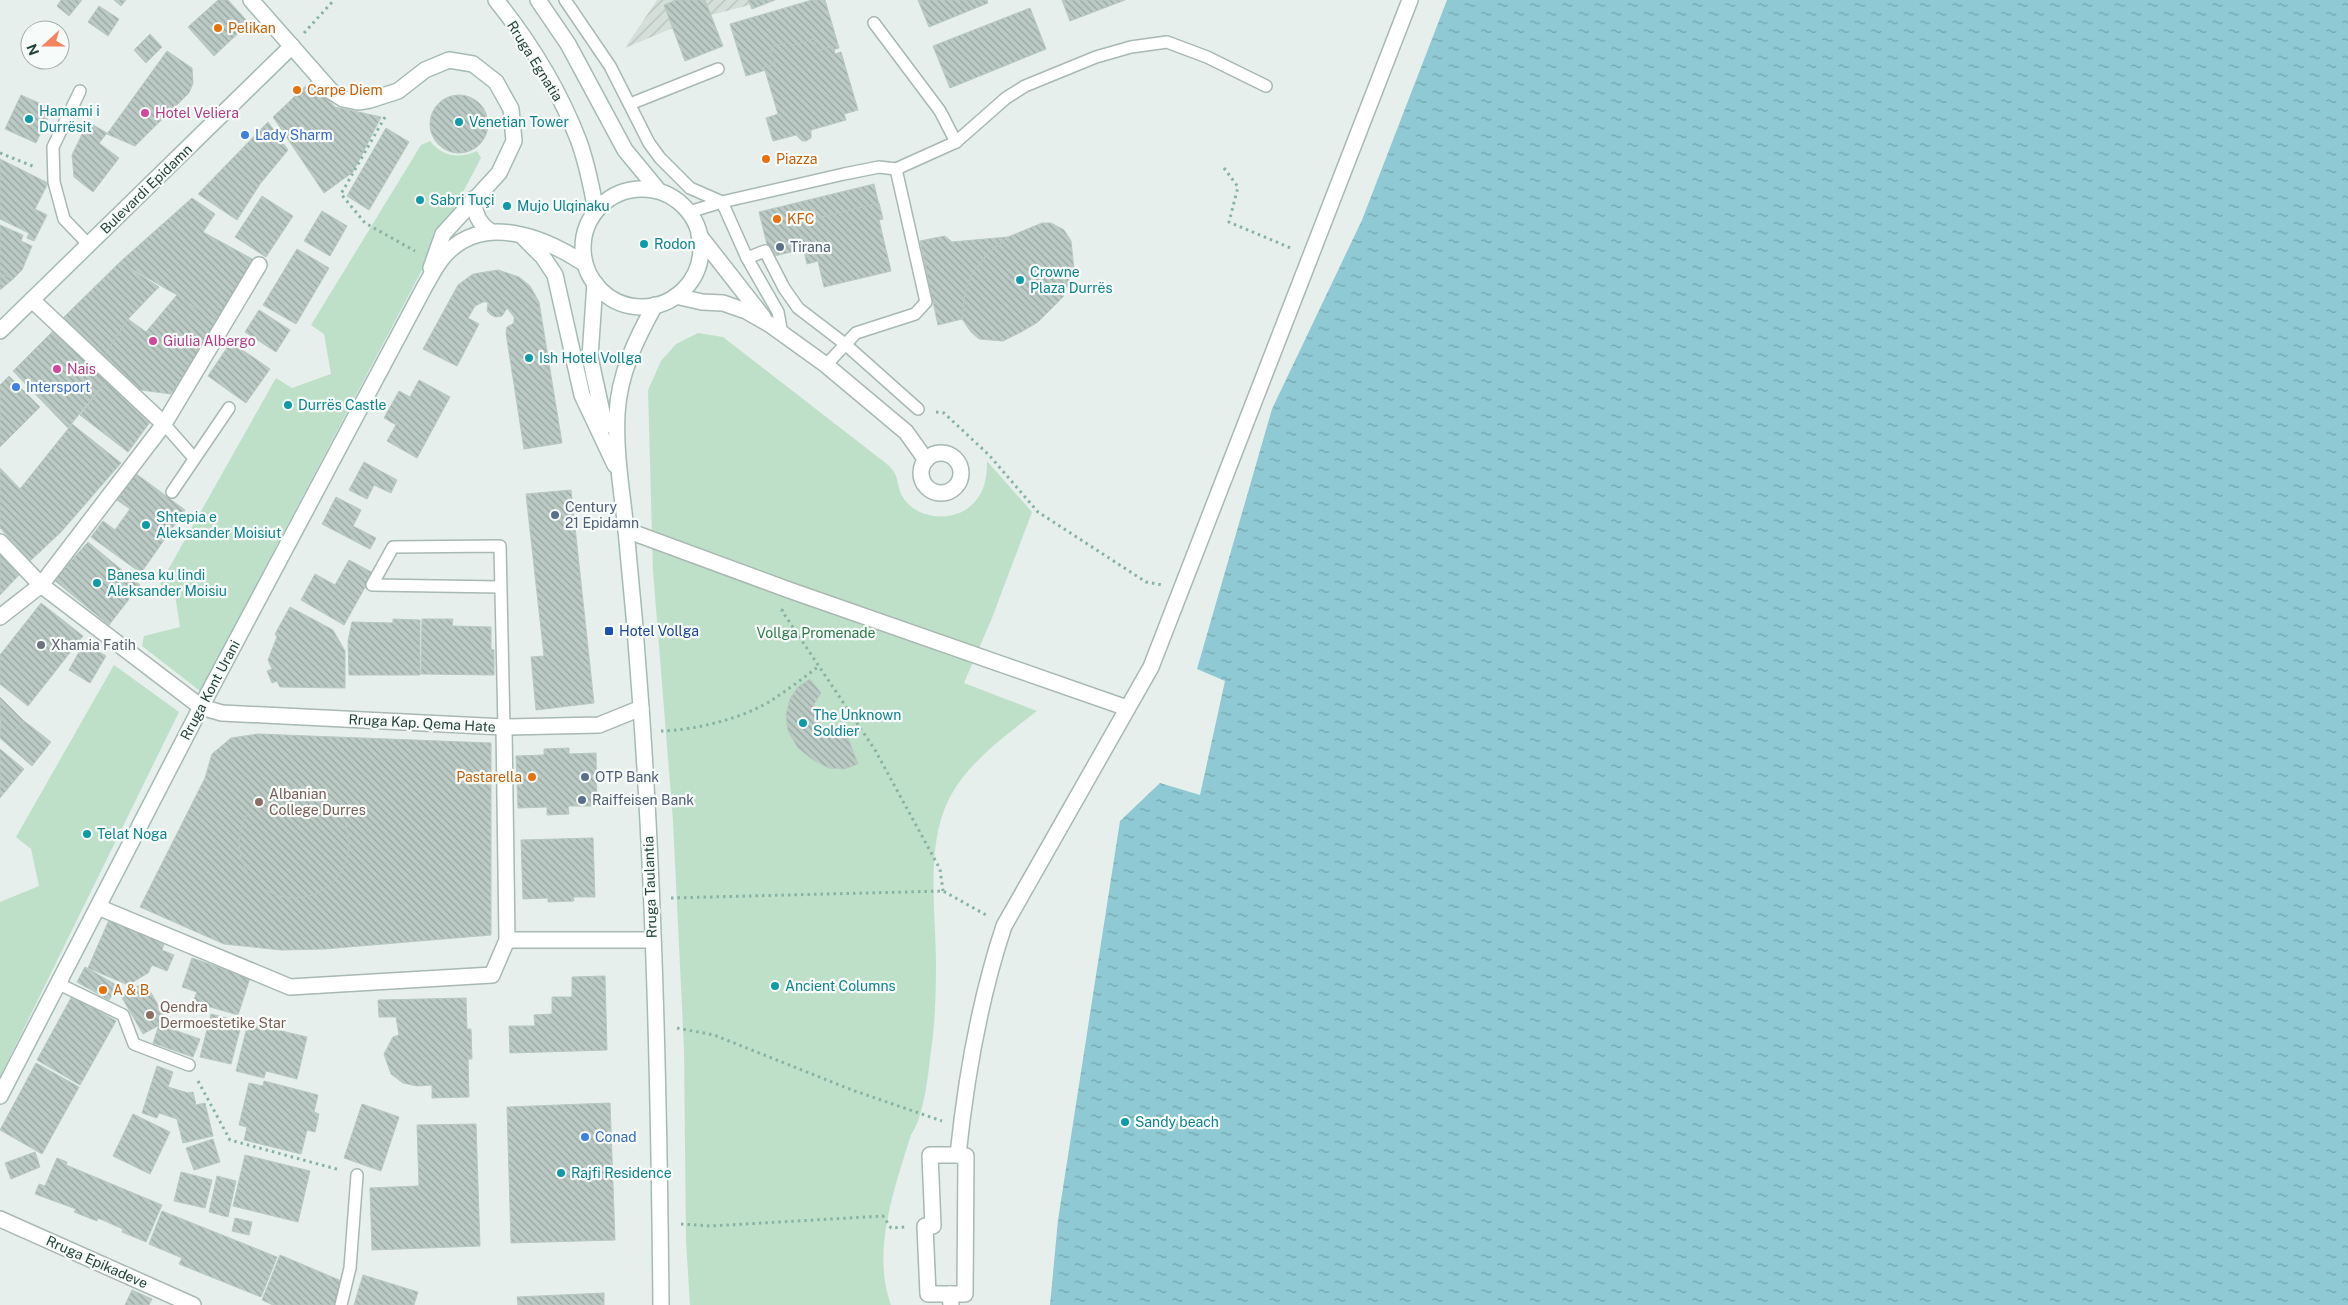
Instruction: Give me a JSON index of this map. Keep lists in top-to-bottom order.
{
  "streets": {
    "street": [
      "Rruga Egnatia",
      "Bulevardi Epidamn",
      "Rruga Kont Urani",
      "Rruga Kap. Qema Hate",
      "Rruga Taulantia",
      "Rruga Epikadeve"
    ]
  },
  "crossings": [
    ["Rruga Egnatia", "Rruga Taulantia"],
    ["Bulevardi Epidamn", "Rruga Kont Urani"],
    ["Rruga Kont Urani", "Rruga Kap. Qema Hate"],
    ["Rruga Kap. Qema Hate", "Rruga Taulantia"]
  ],
  "parks": ["Vollga Promenade"],
  "places": {
    "other": [
      "Pelikan",
      "Carpe Diem",
      "Hotel Veliera",
      "Hamami i Durrësit",
      "Venetian Tower",
      "Lady Sharm",
      "Piazza",
      "Sabri Tuçi",
      "Mujo Ulqinaku",
      "KFC",
      "Rodon",
      "Tirana",
      "Crowne Plaza Durrës",
      "Giulia Albergo",
      "Ish Hotel Vollga",
      "Nais",
      "Intersport",
      "Durrës Castle",
      "Century 21 Epidamn",
      "Shtepia e Aleksander Moisiut",
      "Banesa ku lindi Aleksander Moisiu",
      "Xhamia Fatih",
      "The Unknown Soldier",
      "Pastarella",
      "OTP Bank",
      "Raiffeisen Bank",
      "Albanian College Durres",
      "Telat Noga",
      "Ancient Columns",
      "A & B",
      "Qendra Dermoestetike Star",
      "Sandy beach",
      "Conad",
      "Rajfi Residence"
    ],
    "transit": ["Hotel Vollga"]
  },
  "north": "left"
}
